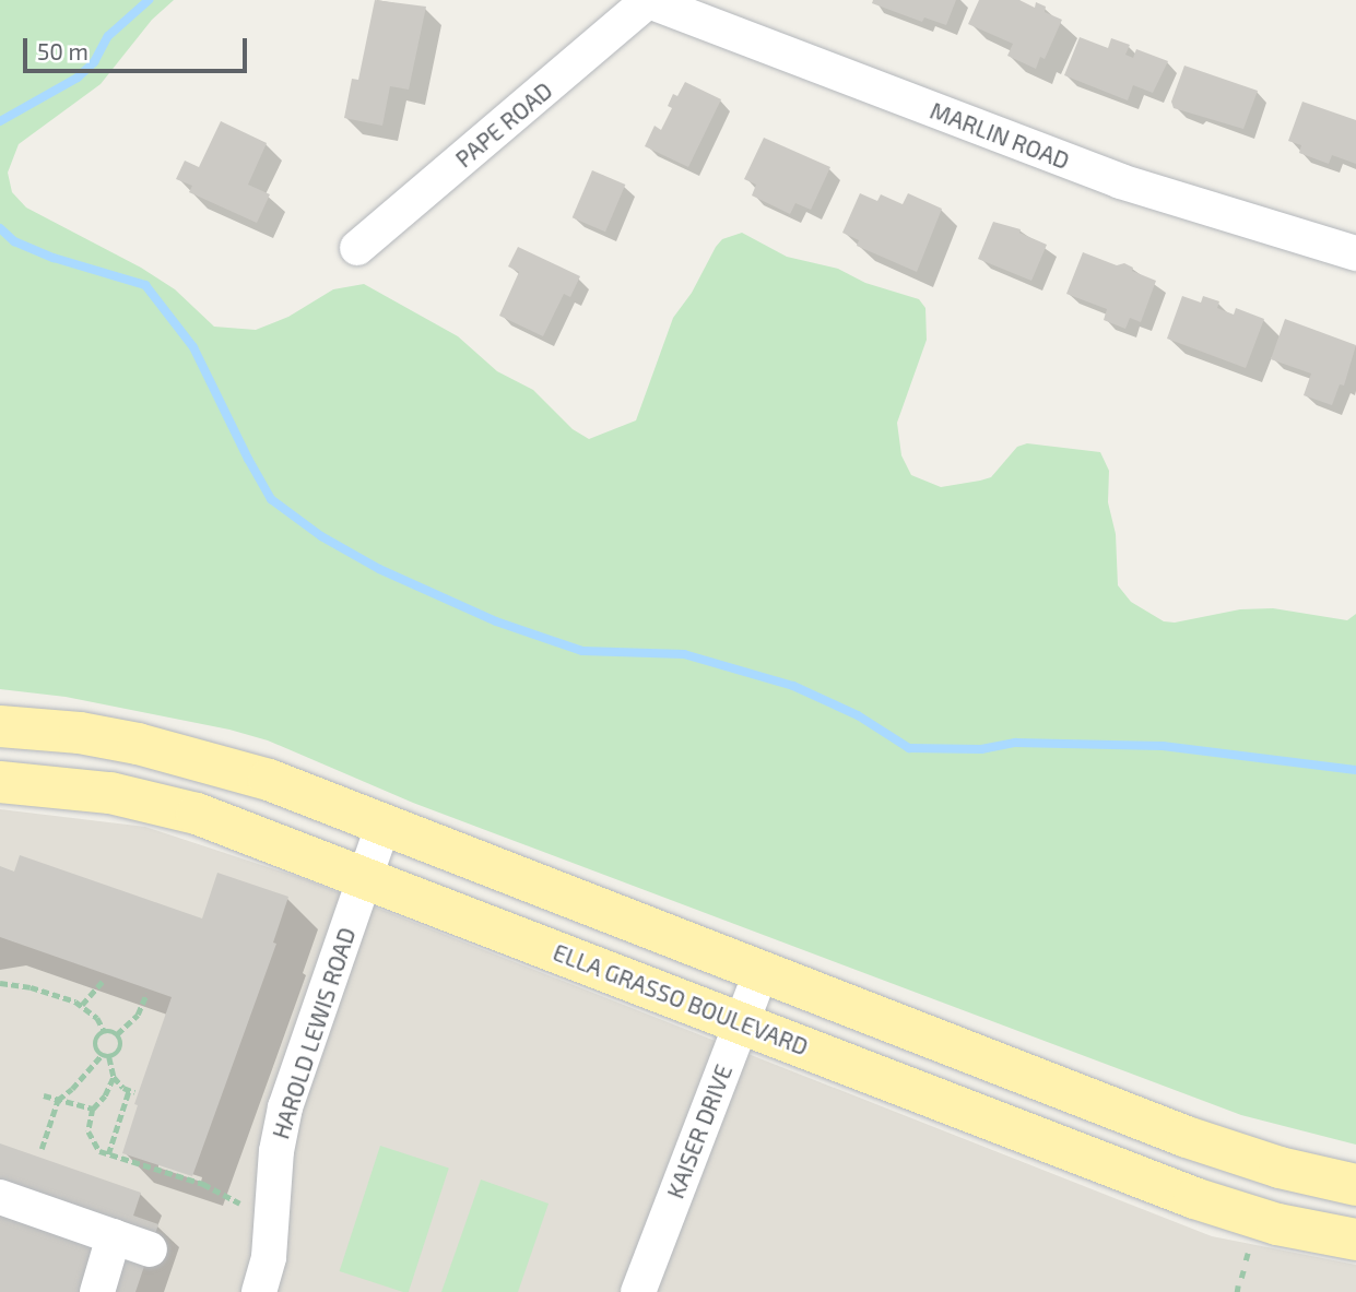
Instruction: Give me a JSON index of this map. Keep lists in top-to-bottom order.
{
  "streets": {
    "main road": ["ELLA GRASSO BOULEVARD"],
    "street": [
      "PAPE ROAD",
      "MARLIN ROAD",
      "HAROLD LEWIS ROAD",
      "KAISER DRIVE"
    ]
  },
  "crossings": [
    ["PAPE ROAD", "MARLIN ROAD"],
    ["ELLA GRASSO BOULEVARD", "HAROLD LEWIS ROAD"],
    ["ELLA GRASSO BOULEVARD", "KAISER DRIVE"]
  ],
  "scale_bar": "50 m"
}
